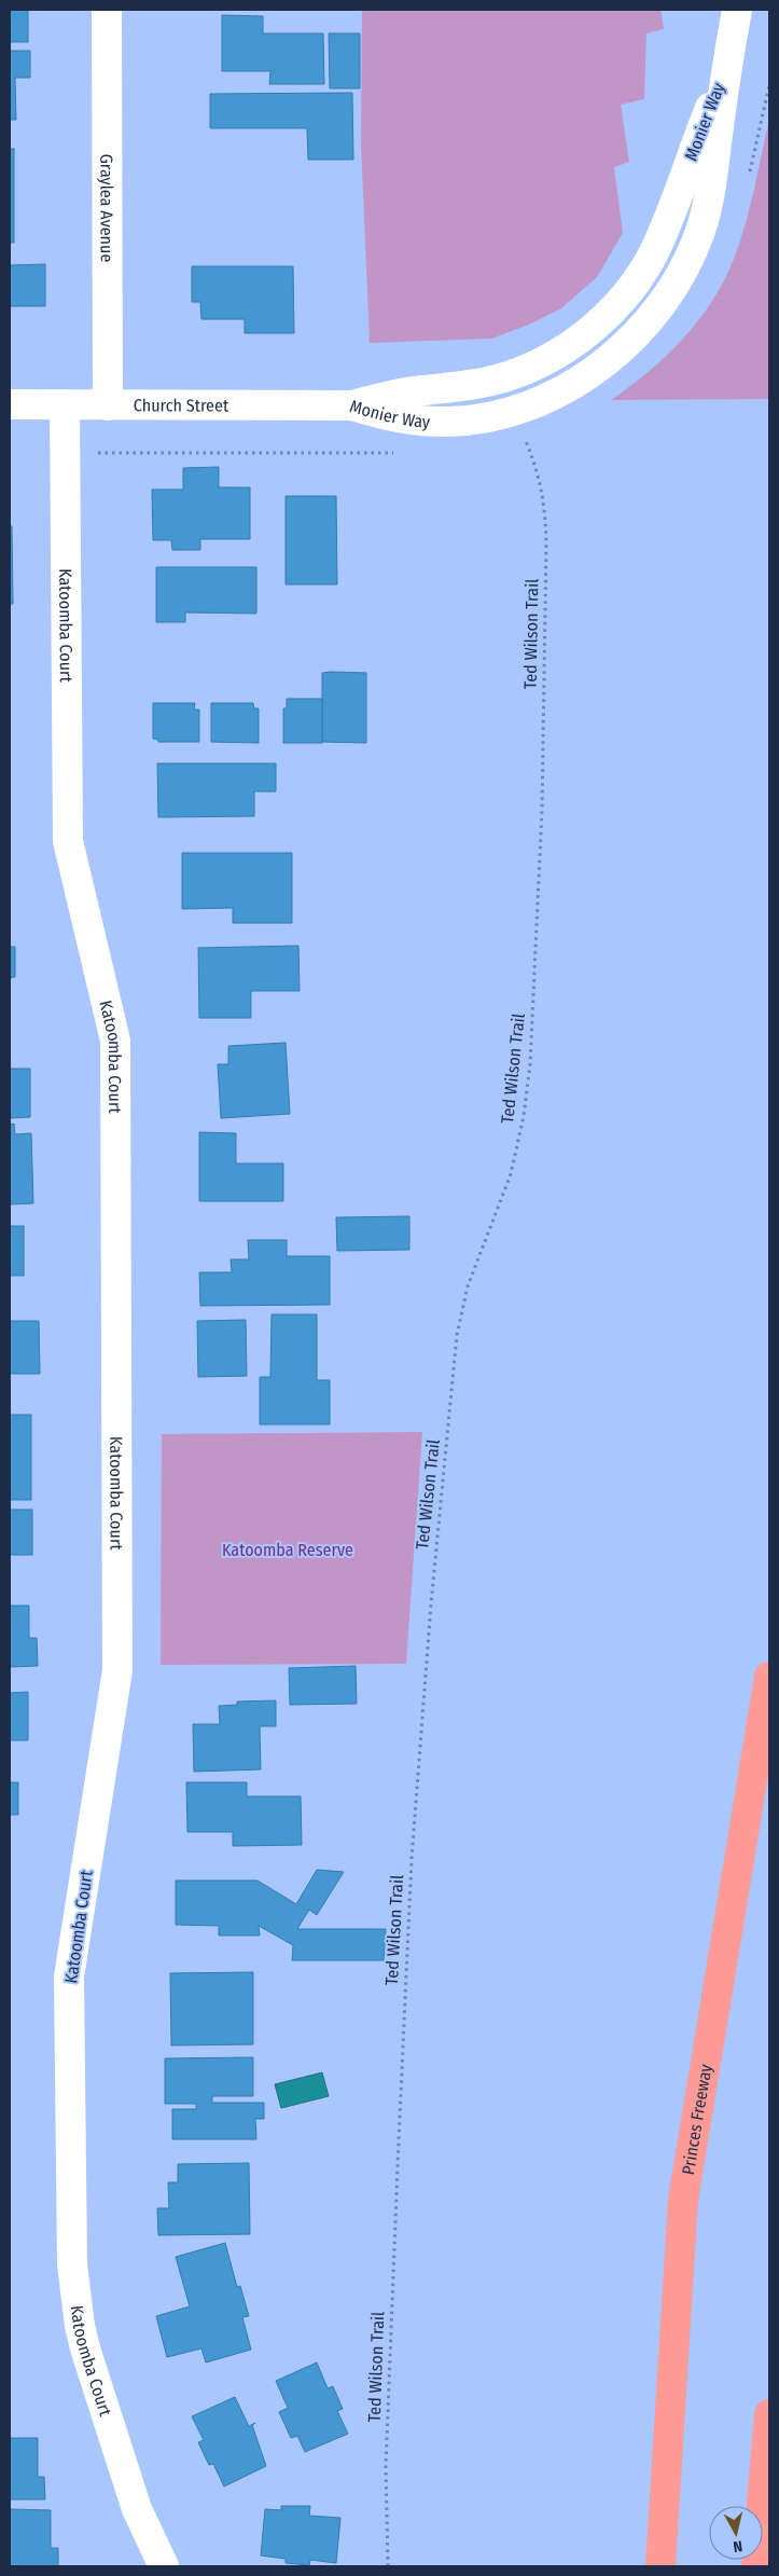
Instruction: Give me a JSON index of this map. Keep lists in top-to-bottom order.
{
  "streets": {
    "highway": ["Princes Freeway"],
    "street": [
      "Monier Way",
      "Graylea Avenue",
      "Church Street",
      "Katoomba Court"
    ],
    "path": ["Ted Wilson Trail"]
  },
  "crossings": [
    ["Monier Way", "Church Street"],
    ["Graylea Avenue", "Church Street"],
    ["Church Street", "Katoomba Court"]
  ],
  "parks": ["Katoomba Reserve"],
  "north": "bottom"
}
